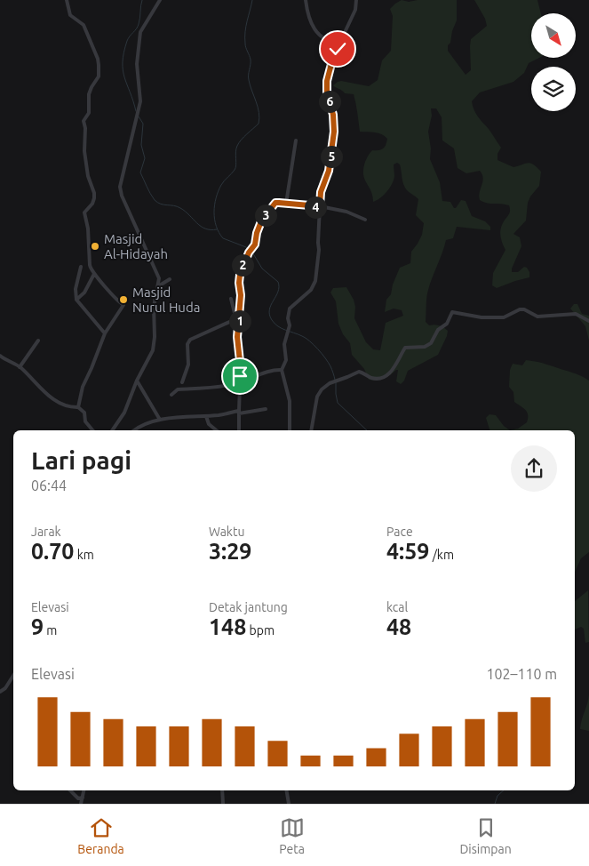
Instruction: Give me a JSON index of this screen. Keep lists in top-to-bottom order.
{
  "places": ["Masjid Al-Hidayah", "Masjid Nurul Huda"],
  "north": "bottom right",
  "page": {
    "pins": [
      "6",
      "5",
      "4",
      "3",
      "2",
      "1"
    ],
    "heading": ["Lari pagi", "06:44"],
    "stats": [
      ["Jarak", "0.70 km"],
      ["Waktu", "3:29"],
      ["Pace", "4:59 /km"],
      ["Elevasi", "9 m"],
      ["Detak jantung", "148 bpm"],
      ["kcal", "48"]
    ],
    "chart": ["Elevasi", "102–110 m"],
    "tabs": ["Beranda", "Peta", "Disimpan"]
  }
}
